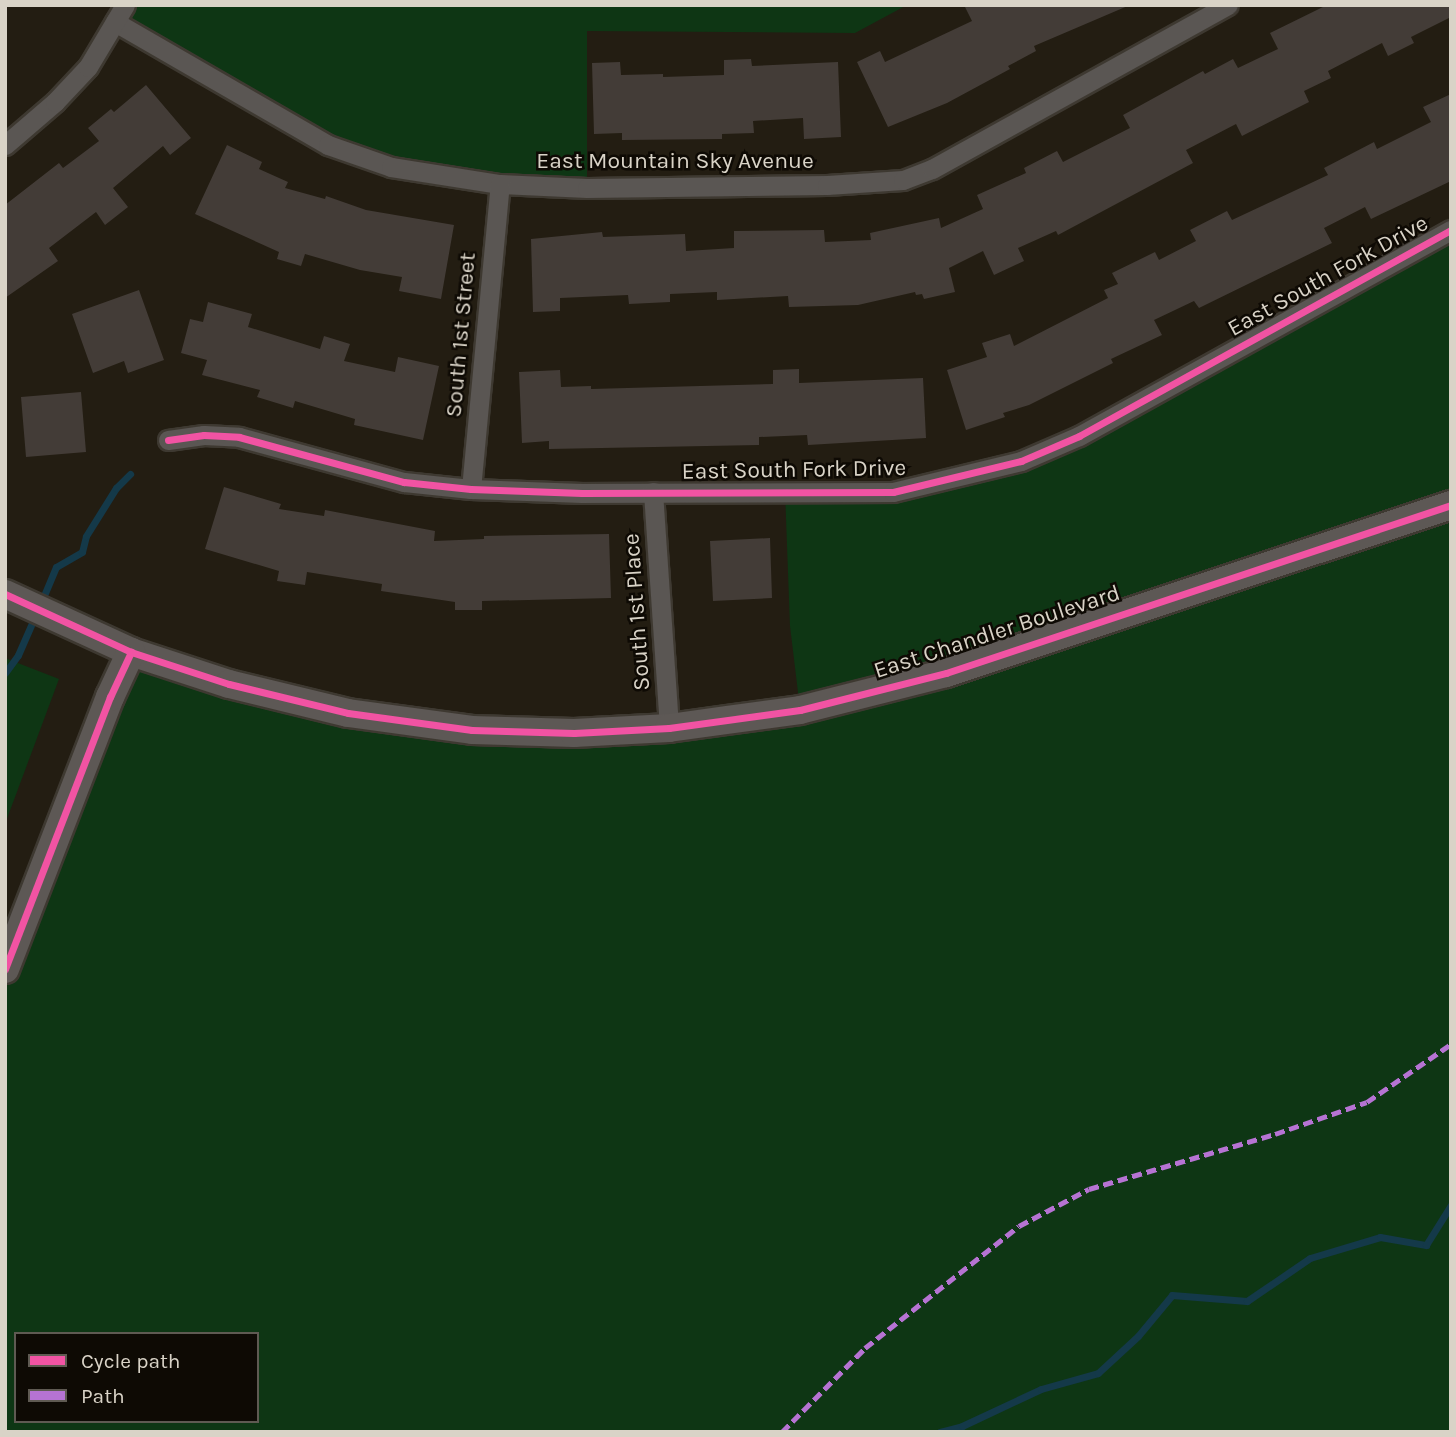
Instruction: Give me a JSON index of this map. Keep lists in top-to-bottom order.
{
  "streets": {
    "main road": ["East Chandler Boulevard"],
    "street": [
      "East Mountain Sky Avenue",
      "East South Fork Drive",
      "South 1st Street",
      "South 1st Place"
    ]
  },
  "crossings": [
    ["East Mountain Sky Avenue", "South 1st Street"],
    ["East South Fork Drive", "South 1st Street"],
    ["East South Fork Drive", "South 1st Place"],
    ["South 1st Place", "East Chandler Boulevard"]
  ],
  "legend": ["Cycle path", "Path"]
}
